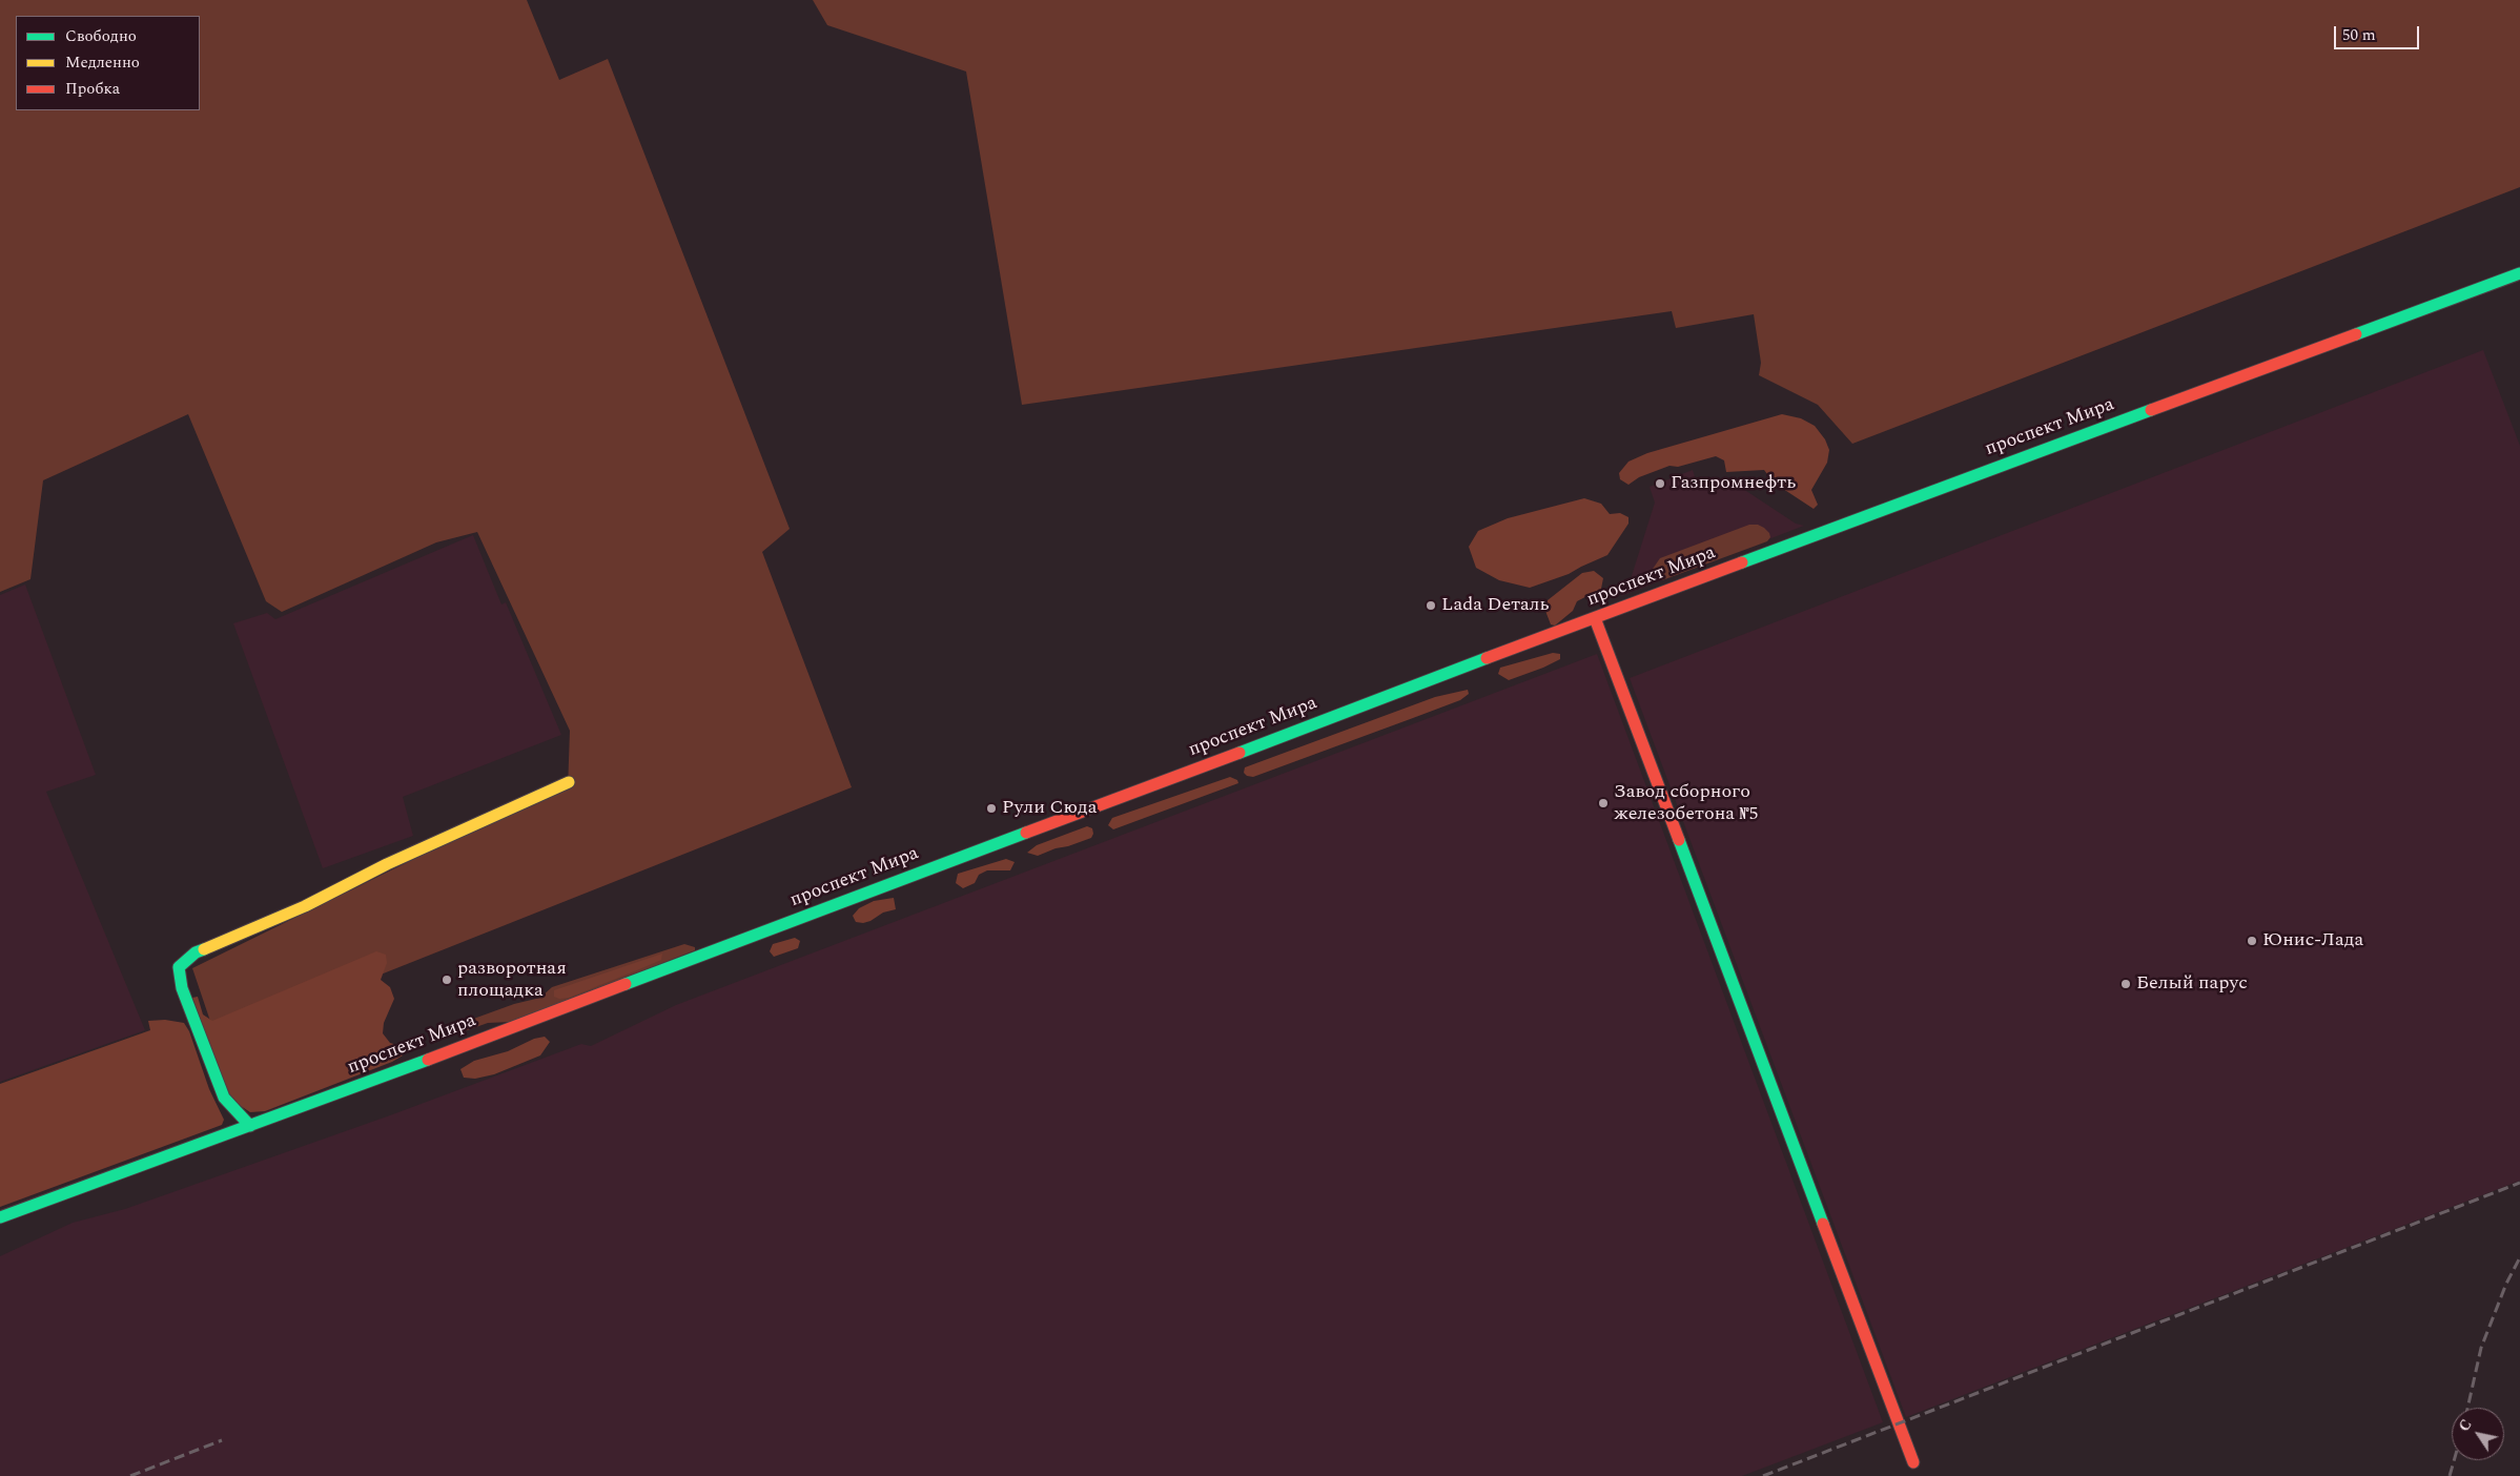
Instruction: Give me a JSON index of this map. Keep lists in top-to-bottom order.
{
  "streets": {
    "street": ["проспект Мира"]
  },
  "places": [
    "Газпромнефть",
    "Lada Dеталь",
    "Завод сборного железобетона №5",
    "Рули Сюда",
    "Юнис-Лада",
    "разворотная площадка",
    "Белый парус"
  ],
  "legend": ["Свободно", "Медленно", "Пробка"],
  "scale_bar": "50 m",
  "north": "top left"
}
